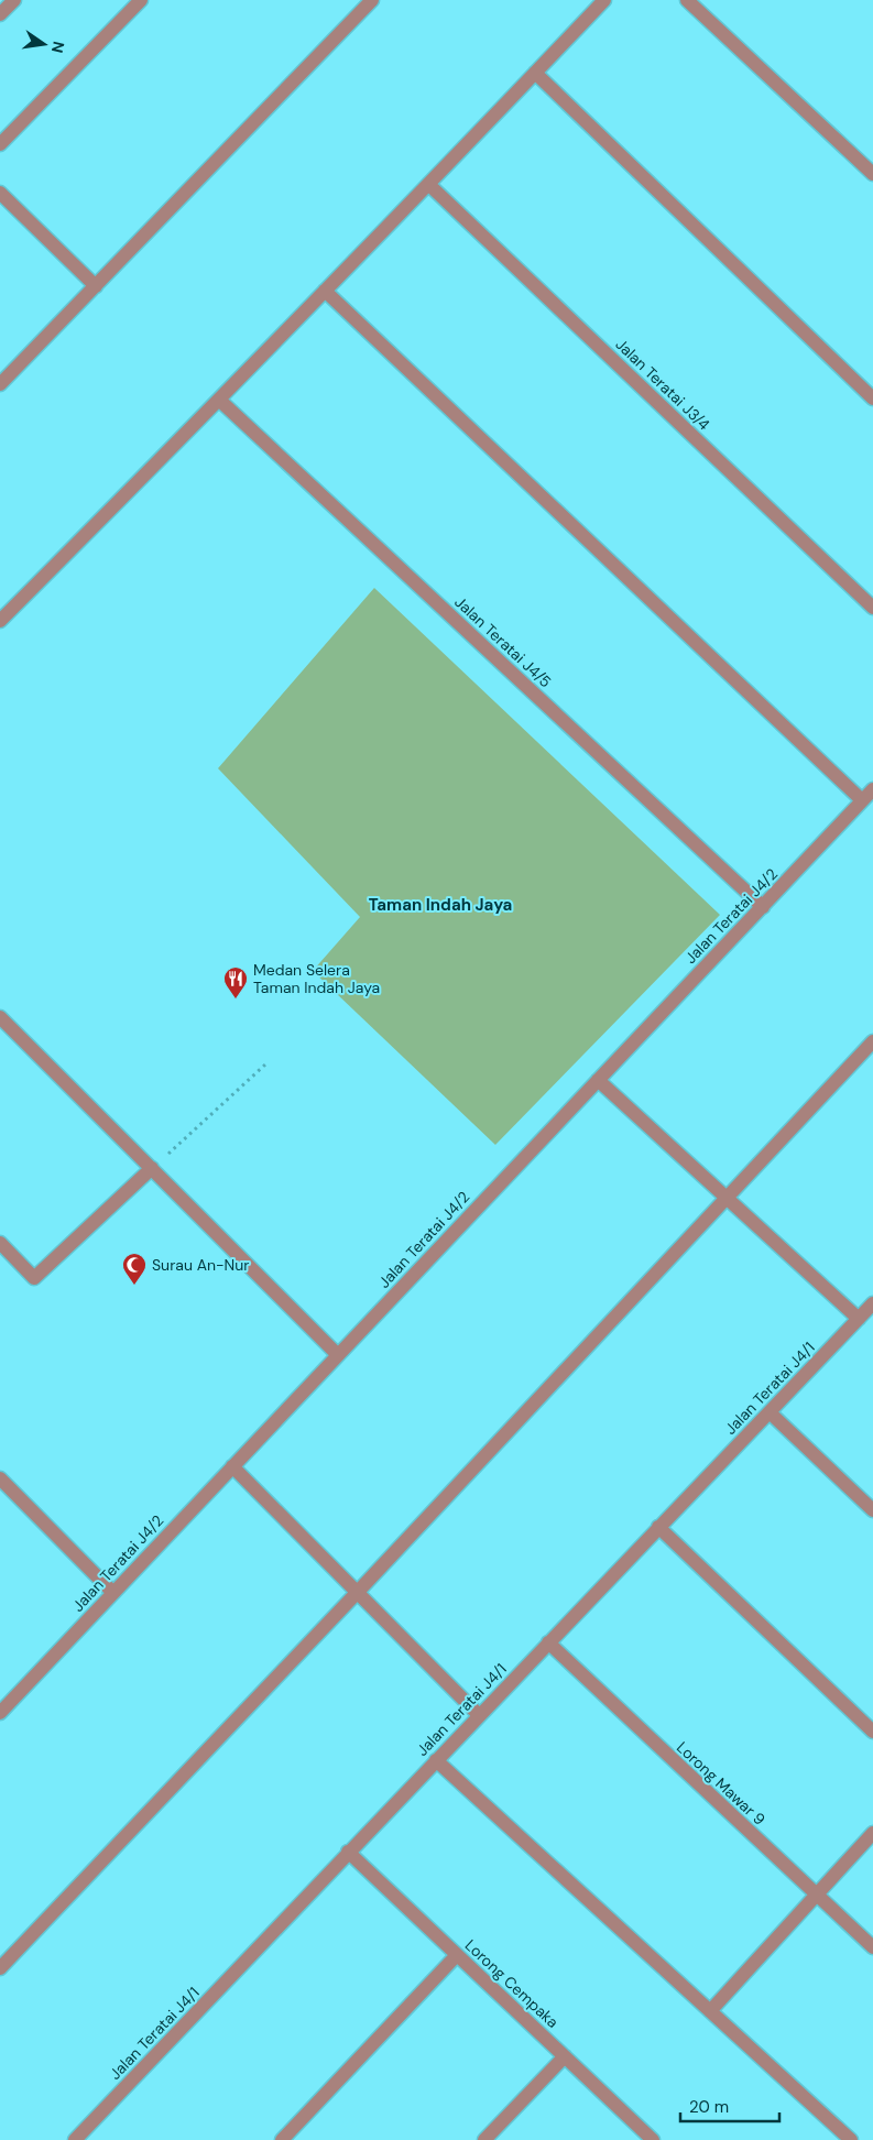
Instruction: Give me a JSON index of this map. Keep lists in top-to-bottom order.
{
  "streets": {
    "street": [
      "Jalan Teratai J3/4",
      "Jalan Teratai J4/5",
      "Jalan Teratai J4/2",
      "Jalan Teratai J4/1",
      "Lorong Mawar 9",
      "Lorong Cempaka"
    ]
  },
  "crossings": [
    ["Jalan Teratai J4/5", "Jalan Teratai J4/2"],
    ["Jalan Teratai J4/1", "Lorong Mawar 9"],
    ["Jalan Teratai J4/1", "Lorong Cempaka"]
  ],
  "districts": ["Taman Indah Jaya"],
  "places": {
    "restaurant": ["Medan Selera Taman Indah Jaya"],
    "mosque": ["Surau An-Nur"]
  },
  "scale_bar": "20 m",
  "north": "right"
}
